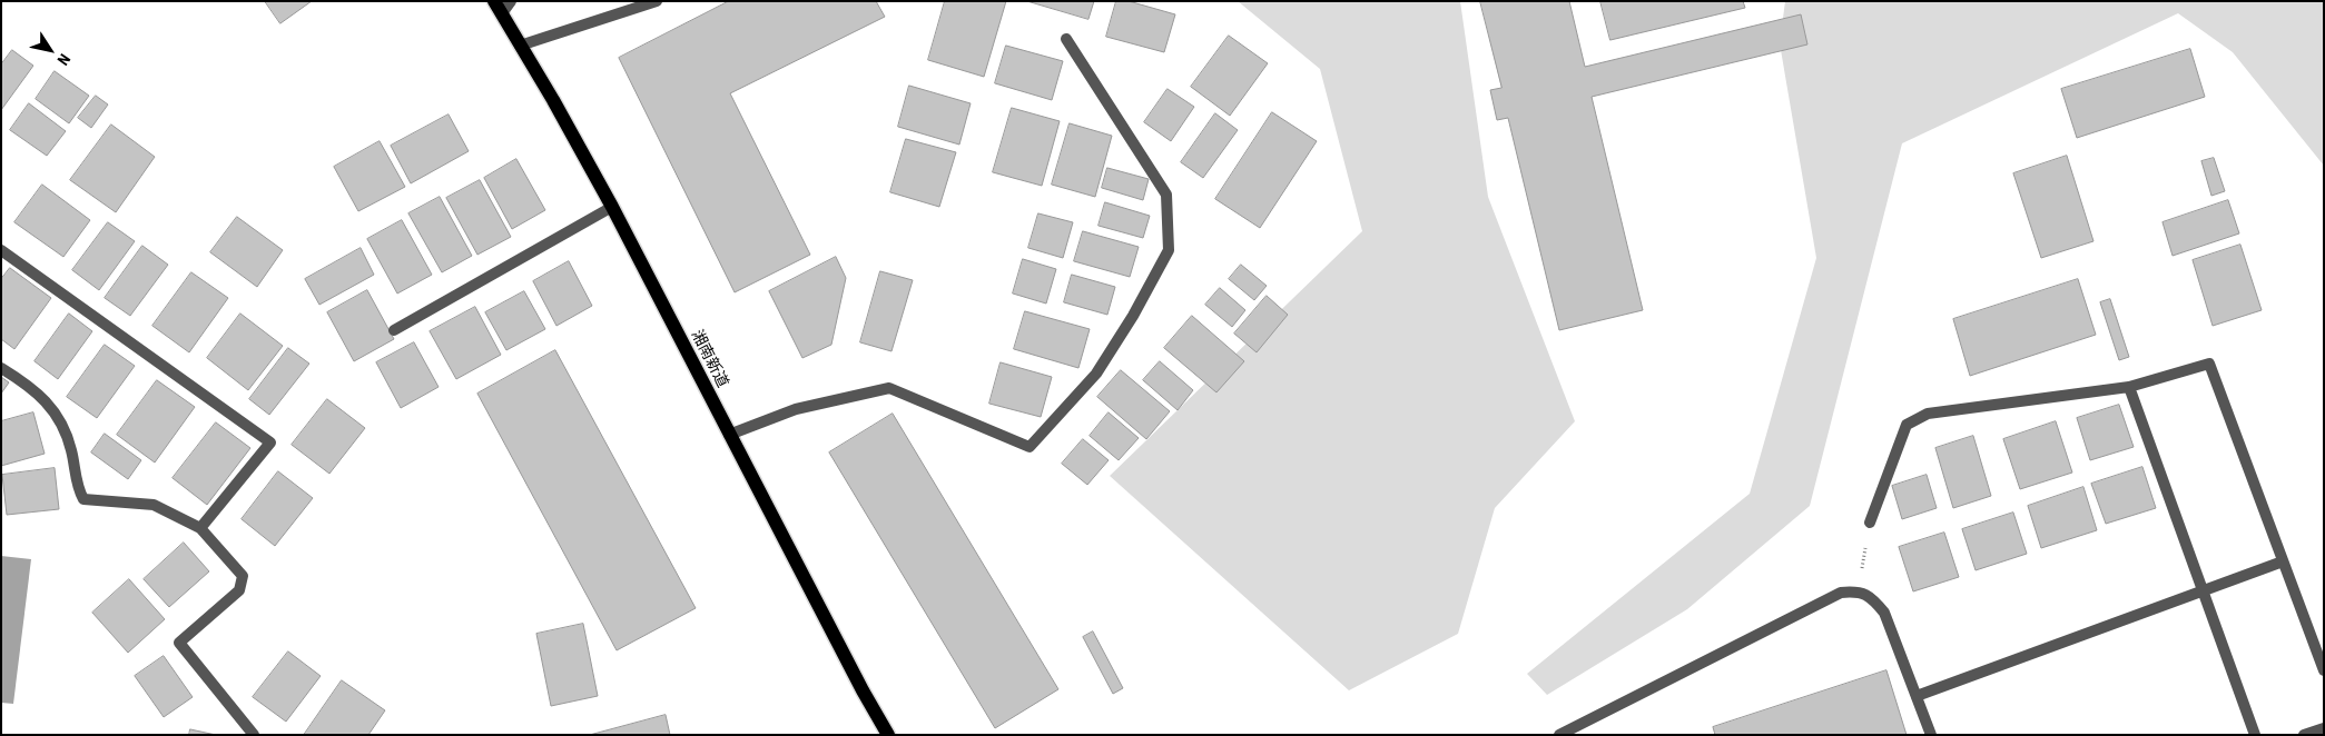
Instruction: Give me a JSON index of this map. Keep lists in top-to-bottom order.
{
  "streets": {
    "main road": ["湘南新道"]
  },
  "north": "bottom right"
}
